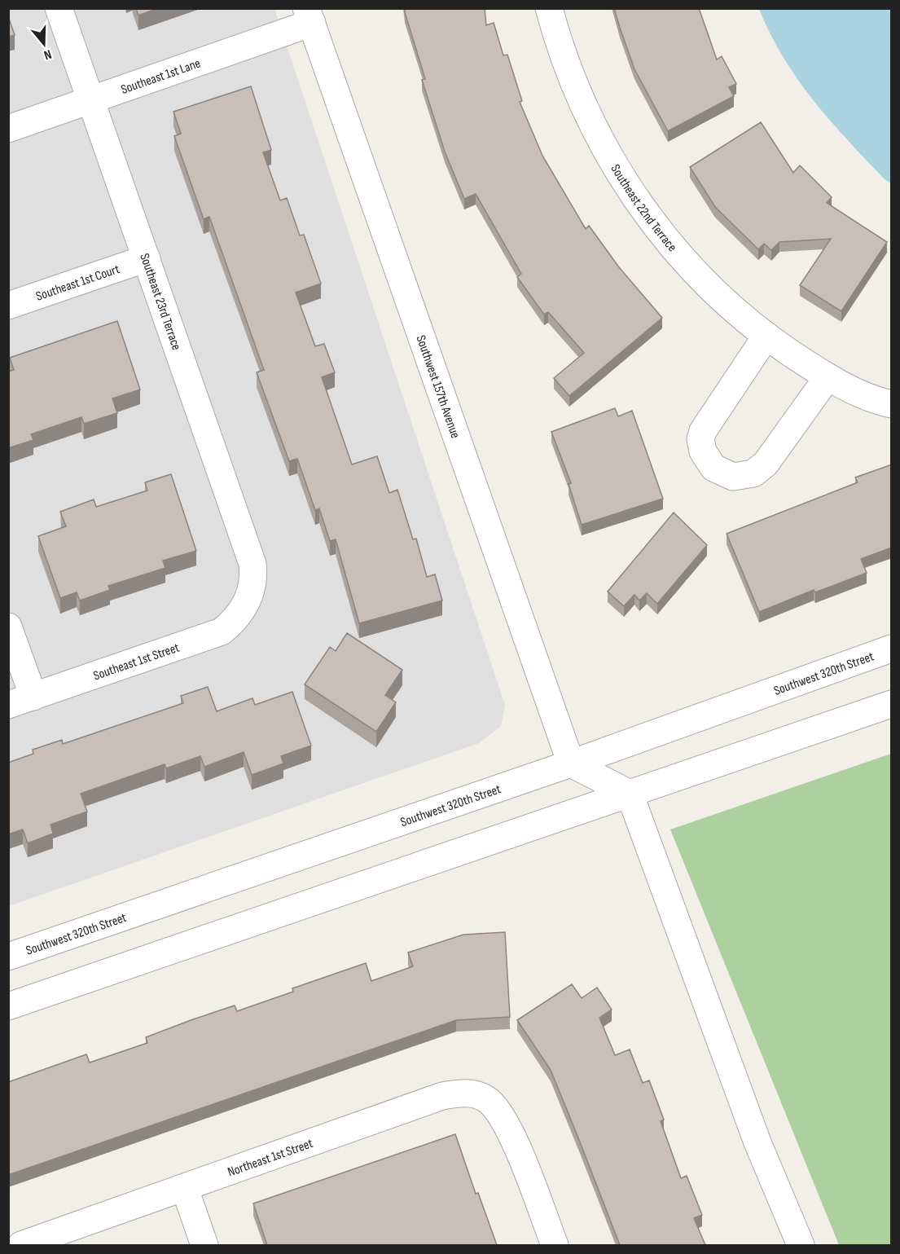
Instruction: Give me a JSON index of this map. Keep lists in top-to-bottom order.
{
  "streets": {
    "street": [
      "Southeast 1st Lane",
      "Southeast 22nd Terrace",
      "Southeast 1st Court",
      "Southeast 23rd Terrace",
      "Southwest 157th Avenue",
      "Southeast 1st Street",
      "Southwest 320th Street",
      "Northeast 1st Street"
    ]
  },
  "crossings": [
    ["Southeast 1st Lane", "Southeast 23rd Terrace"],
    ["Southeast 1st Lane", "Southwest 157th Avenue"],
    ["Southeast 1st Court", "Southeast 23rd Terrace"],
    ["Southeast 23rd Terrace", "Southeast 1st Street"],
    ["Southwest 157th Avenue", "Southwest 320th Street"]
  ],
  "north": "bottom"
}
